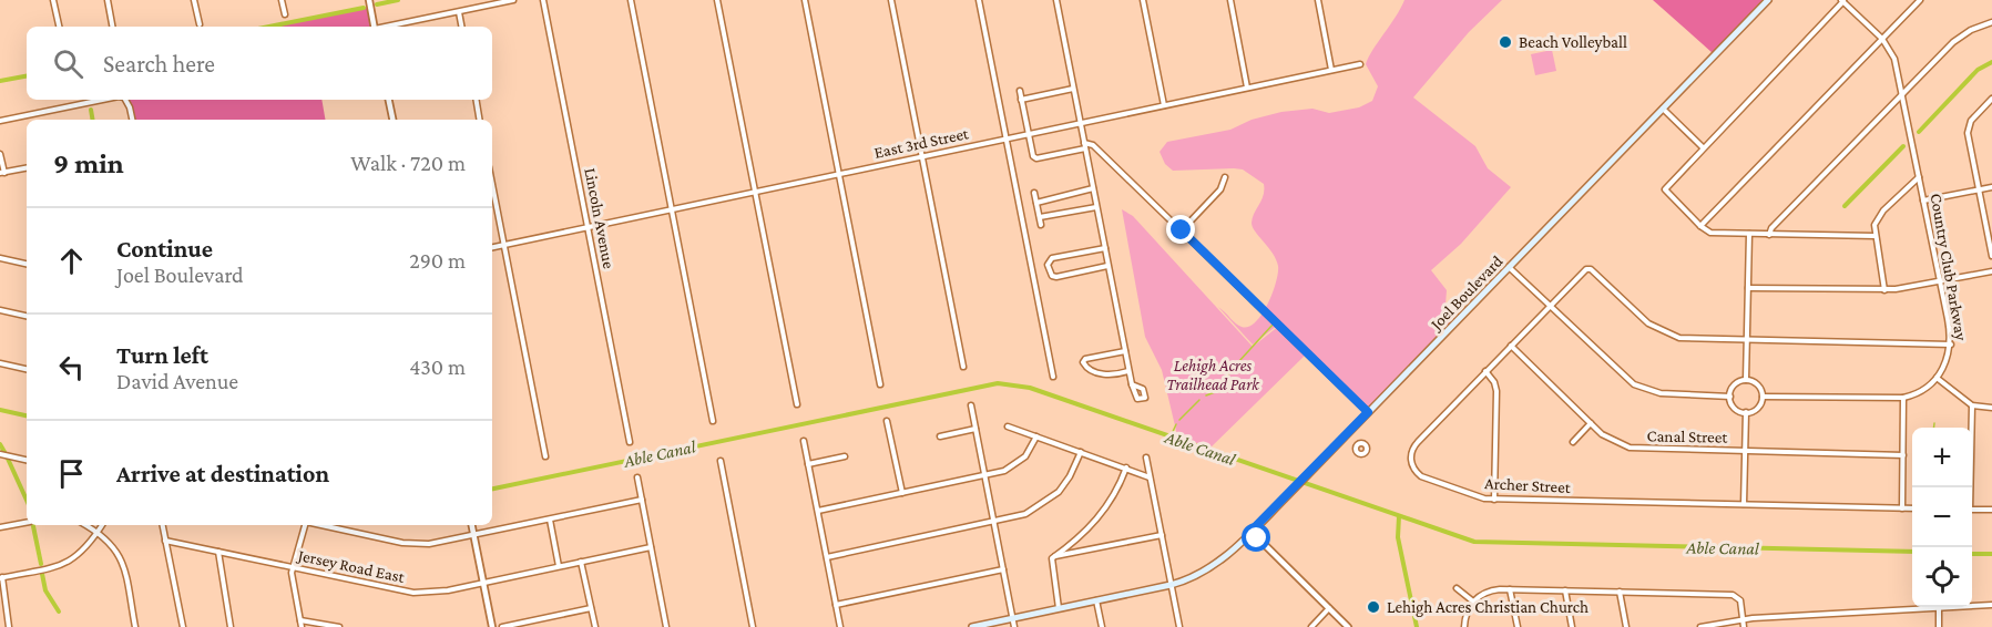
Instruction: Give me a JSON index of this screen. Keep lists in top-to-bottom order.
{
  "streets": {
    "main road": ["Joel Boulevard"],
    "street": [
      "East 3rd Street",
      "Lincoln Avenue",
      "Country Club Parkway",
      "Canal Street",
      "Archer Street",
      "Jersey Road East"
    ]
  },
  "crossings": [
    ["East 3rd Street", "Lincoln Avenue"],
    ["Canal Street", "Archer Street"]
  ],
  "water": ["Able Canal"],
  "parks": ["Lehigh Acres Trailhead Park"],
  "places": ["Beach Volleyball", "Lehigh Acres Christian Church"],
  "page": {
    "search": "Search here",
    "heading": ["9 min", "Walk · 720 m"],
    "list": [
      ["Continue", "Joel Boulevard", "290 m"],
      ["Turn left", "David Avenue", "430 m"],
      "Arrive at destination"
    ],
    "map_buttons": ["+", "−"]
  }
}
